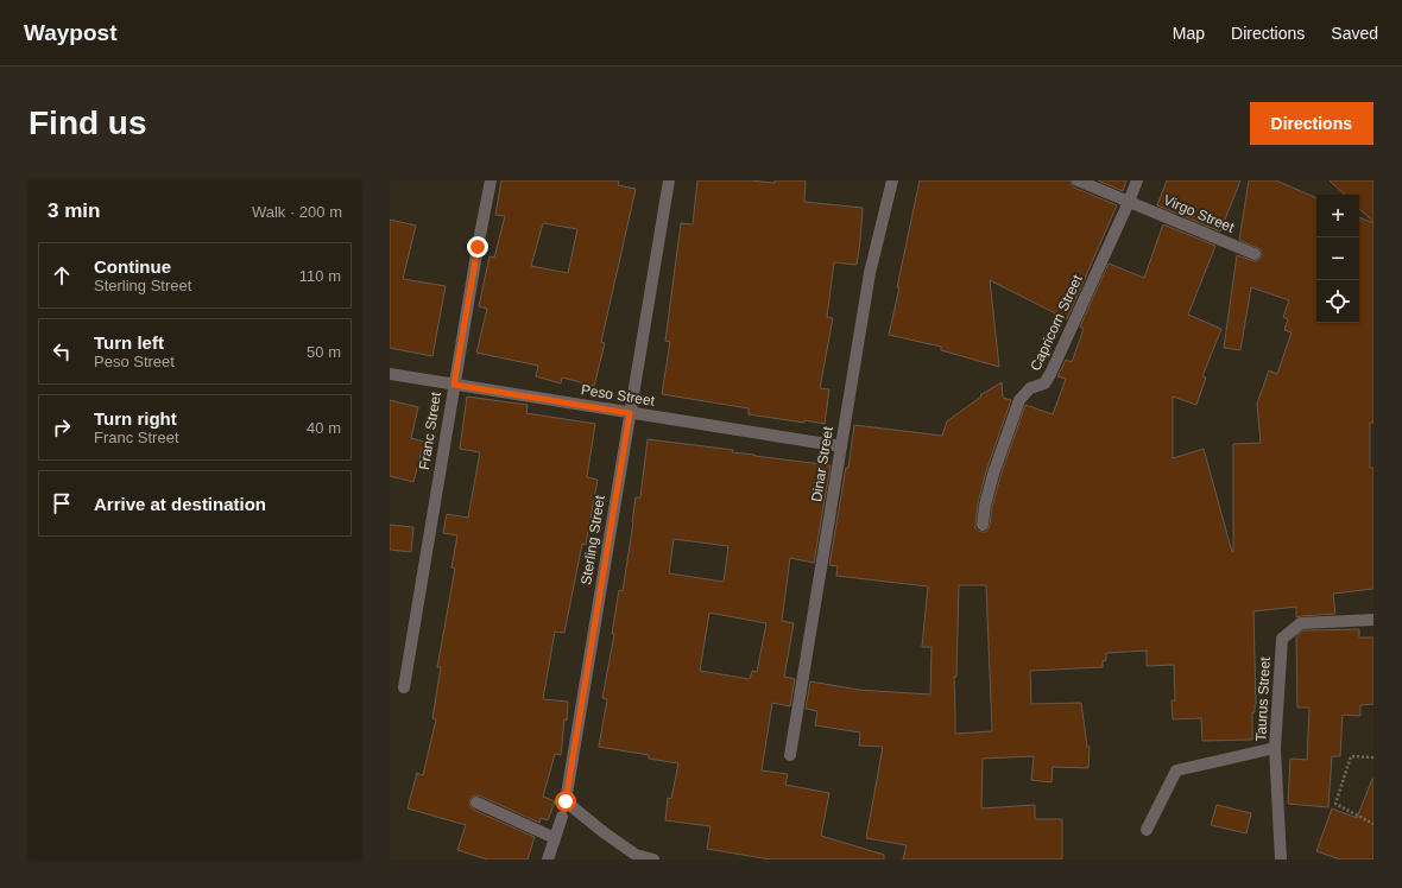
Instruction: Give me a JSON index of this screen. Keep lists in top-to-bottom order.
{
  "streets": {
    "street": [
      "Virgo Street",
      "Capricorn Street",
      "Peso Street",
      "Franc Street",
      "Dinar Street",
      "Sterling Street",
      "Taurus Street"
    ]
  },
  "crossings": [
    ["Virgo Street", "Capricorn Street"],
    ["Peso Street", "Franc Street"],
    ["Peso Street", "Dinar Street"],
    ["Peso Street", "Sterling Street"]
  ],
  "page": {
    "header": "Waypost",
    "nav": ["Map", "Directions", "Saved"],
    "buttons": "Directions",
    "title": "Find us",
    "heading": ["3 min", "Walk · 200 m"],
    "map_buttons": ["+", "−"],
    "list": [
      ["Continue", "Sterling Street", "110 m"],
      ["Turn left", "Peso Street", "50 m"],
      ["Turn right", "Franc Street", "40 m"],
      "Arrive at destination"
    ]
  }
}
